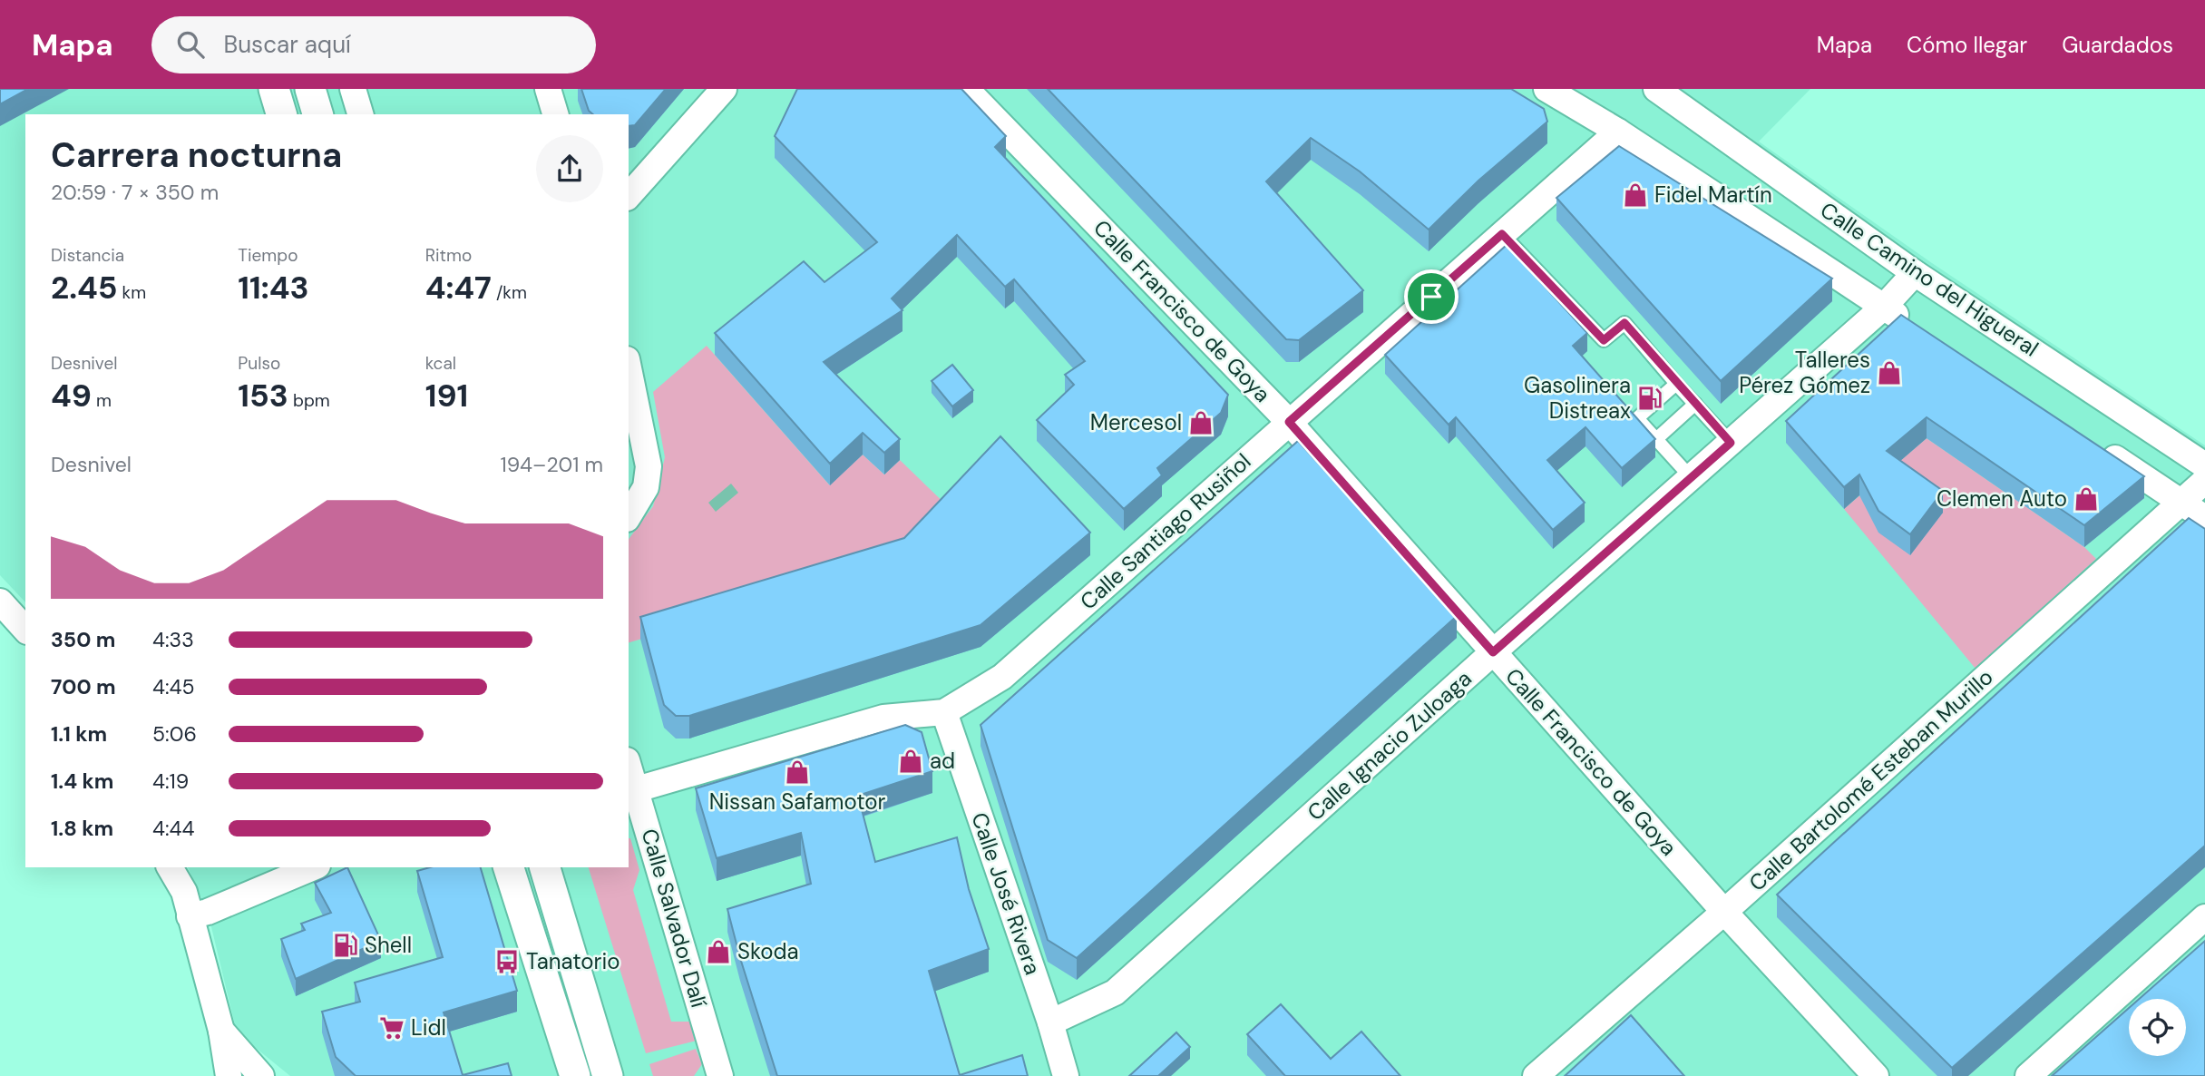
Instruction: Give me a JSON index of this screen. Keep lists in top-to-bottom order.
{
  "streets": {
    "street": [
      "Calle Camino del Higueral",
      "Calle Francisco de Goya",
      "Calle Santiago Rusiñol",
      "Calle Ignacio Zuloaga",
      "Calle Bartolomé Esteban Murillo",
      "Calle José Rivera",
      "Calle Salvador Dalí"
    ]
  },
  "crossings": [
    ["Calle Camino del Higueral", "Calle Ignacio Zuloaga"],
    ["Calle Francisco de Goya", "Calle Santiago Rusiñol"],
    ["Calle Francisco de Goya", "Calle Ignacio Zuloaga"],
    ["Calle Francisco de Goya", "Calle Bartolomé Esteban Murillo"],
    ["Calle Santiago Rusiñol", "Calle José Rivera"],
    ["Calle Santiago Rusiñol", "Calle Salvador Dalí"],
    ["Calle Ignacio Zuloaga", "Calle José Rivera"]
  ],
  "places": {
    "shop": [
      "Fidel Martín",
      "Talleres Pérez Gómez",
      "Mercesol",
      "Clemen Auto",
      "ad",
      "Nissan Safamotor",
      "Skoda"
    ],
    "fuel station": ["Gasolinera Distreax", "Shell"],
    "bus stop": ["Tanatorio"],
    "supermarket": ["Lidl"]
  },
  "page": {
    "header": "Mapa",
    "search": "Buscar aquí",
    "nav": ["Mapa", "Cómo llegar", "Guardados"],
    "heading": ["Carrera nocturna", "20:59 · 7 × 350 m"],
    "stats": [
      ["Distancia", "2.45 km"],
      ["Tiempo", "11:43"],
      ["Ritmo", "4:47 /km"],
      ["Desnivel", "49 m"],
      ["Pulso", "153 bpm"],
      ["kcal", "191"]
    ],
    "chart": ["Desnivel", "194–201 m"],
    "list": [
      {
        "name": "350 m",
        "note": "4:33"
      },
      {
        "name": "700 m",
        "note": "4:45"
      },
      {
        "name": "1.1 km",
        "note": "5:06"
      },
      {
        "name": "1.4 km",
        "note": "4:19"
      },
      {
        "name": "1.8 km",
        "note": "4:44"
      }
    ]
  }
}
